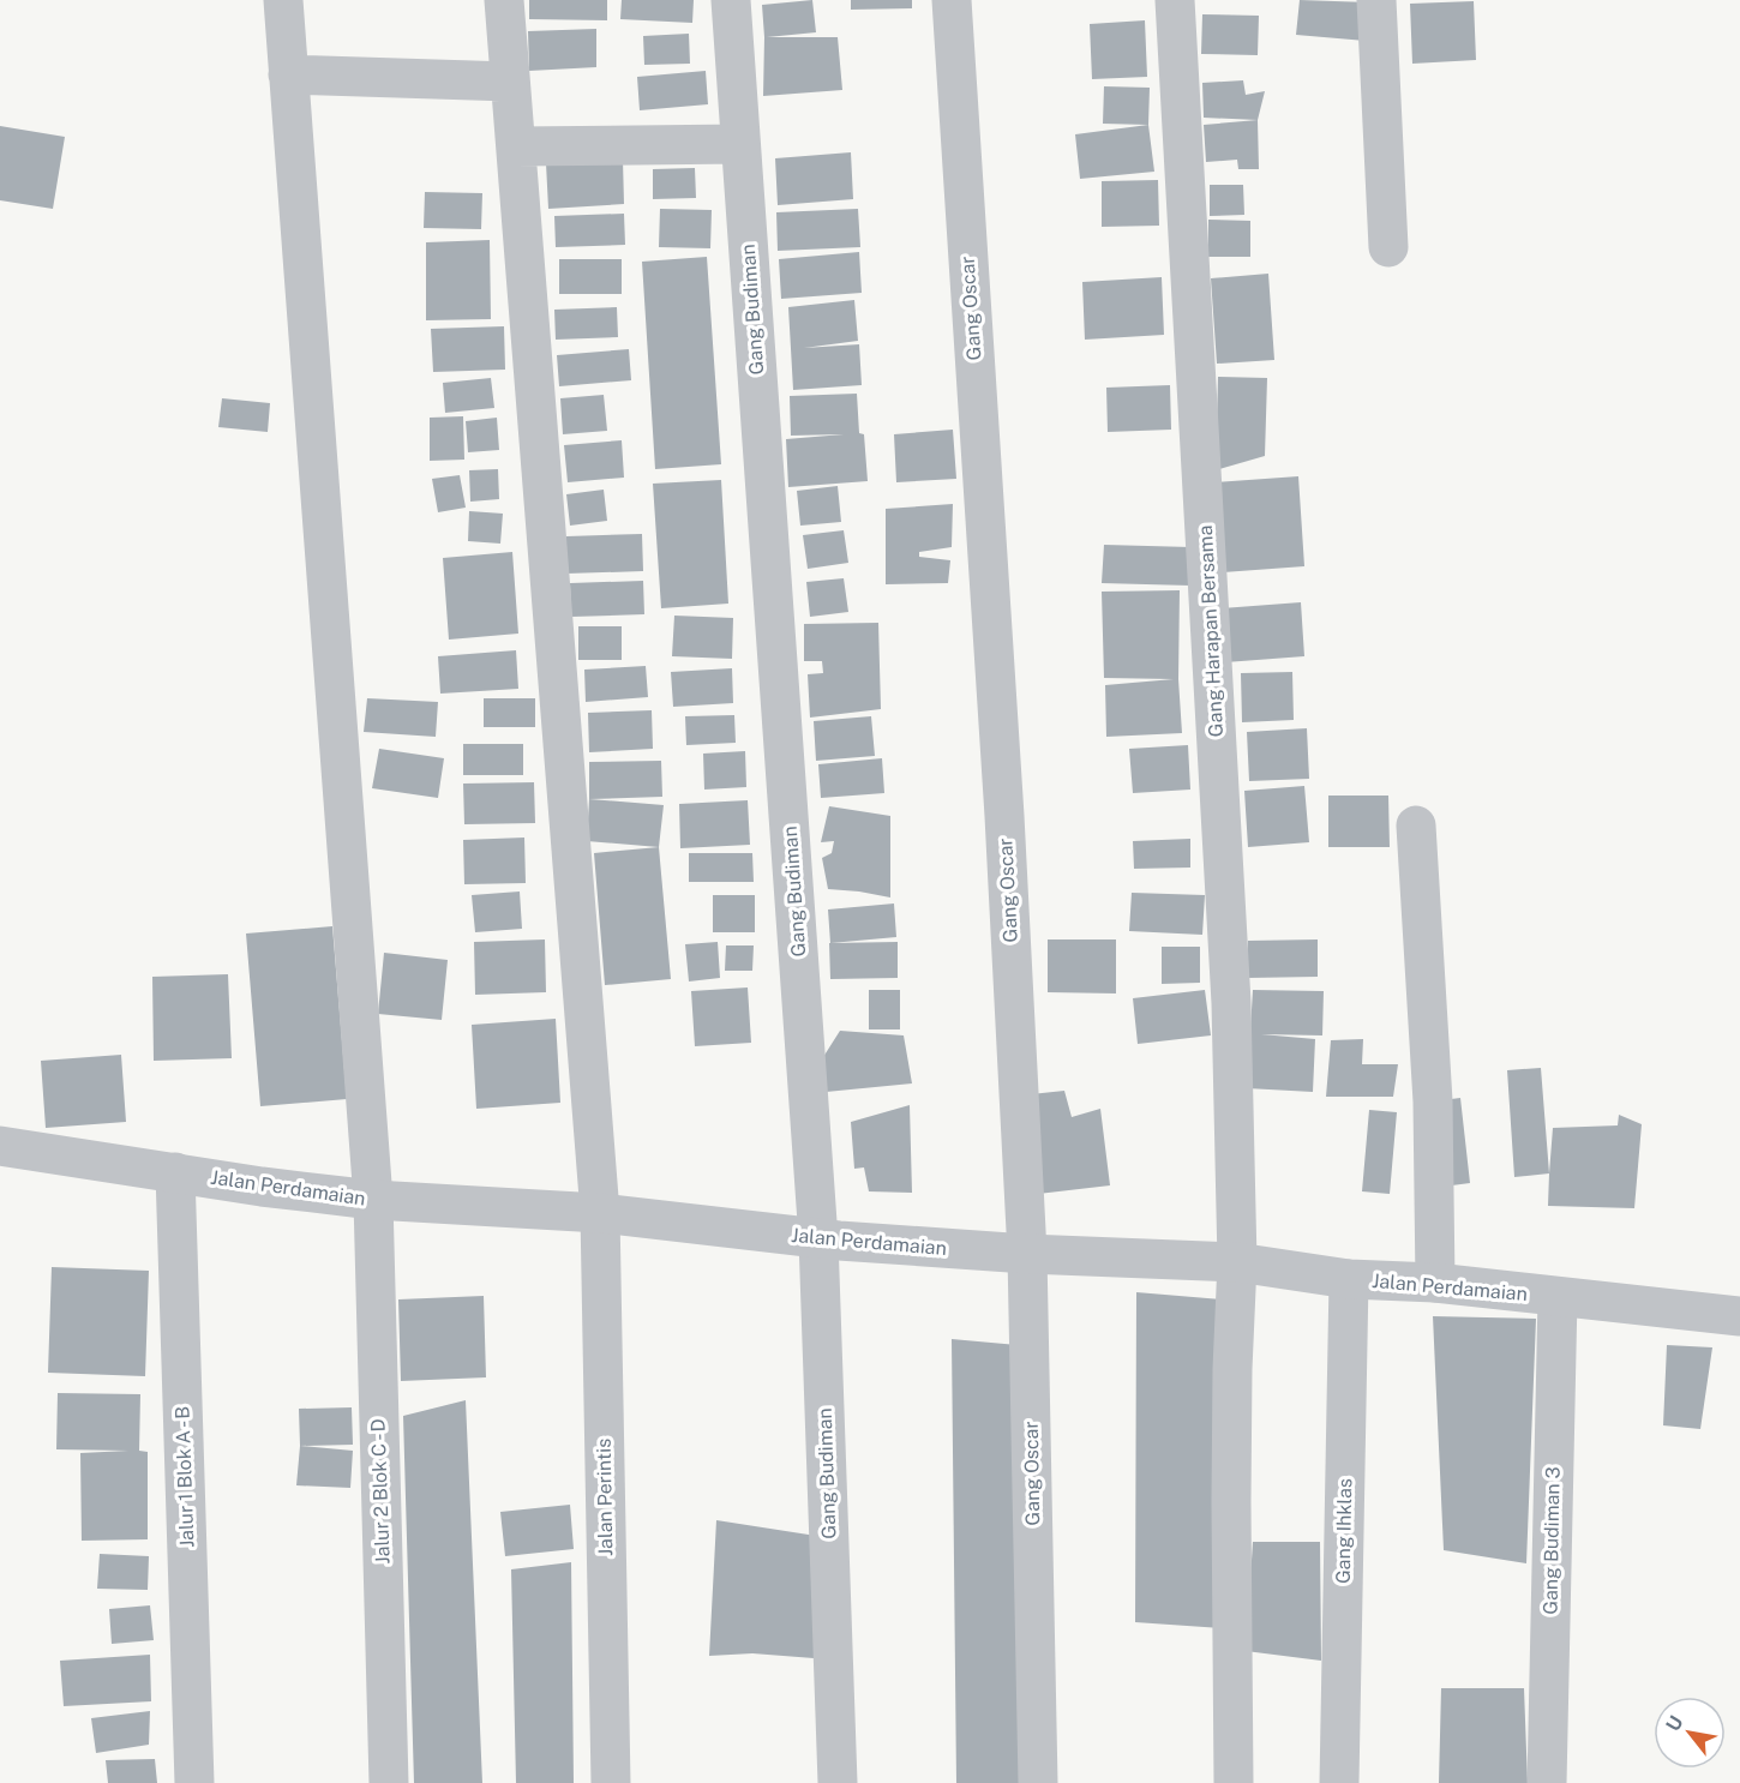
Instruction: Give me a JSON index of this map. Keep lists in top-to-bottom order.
{
  "streets": {
    "street": [
      "Gang Oscar",
      "Gang Budiman",
      "Gang Harapan Bersama",
      "Jalan Perdamaian",
      "Jalur 1 Blok A - B",
      "Jalur 2 Blok C - D",
      "Jalan Perintis",
      "Gang Ihklas",
      "Gang Budiman 3"
    ]
  },
  "crossings": [
    ["Gang Oscar", "Jalan Perdamaian"],
    ["Gang Budiman", "Jalan Perdamaian"],
    ["Gang Harapan Bersama", "Jalan Perdamaian"],
    ["Jalan Perdamaian", "Jalur 1 Blok A - B"],
    ["Jalan Perdamaian", "Jalur 2 Blok C - D"],
    ["Jalan Perdamaian", "Jalan Perintis"],
    ["Jalan Perdamaian", "Gang Ihklas"],
    ["Jalan Perdamaian", "Gang Budiman 3"]
  ],
  "north": "top left"
}
